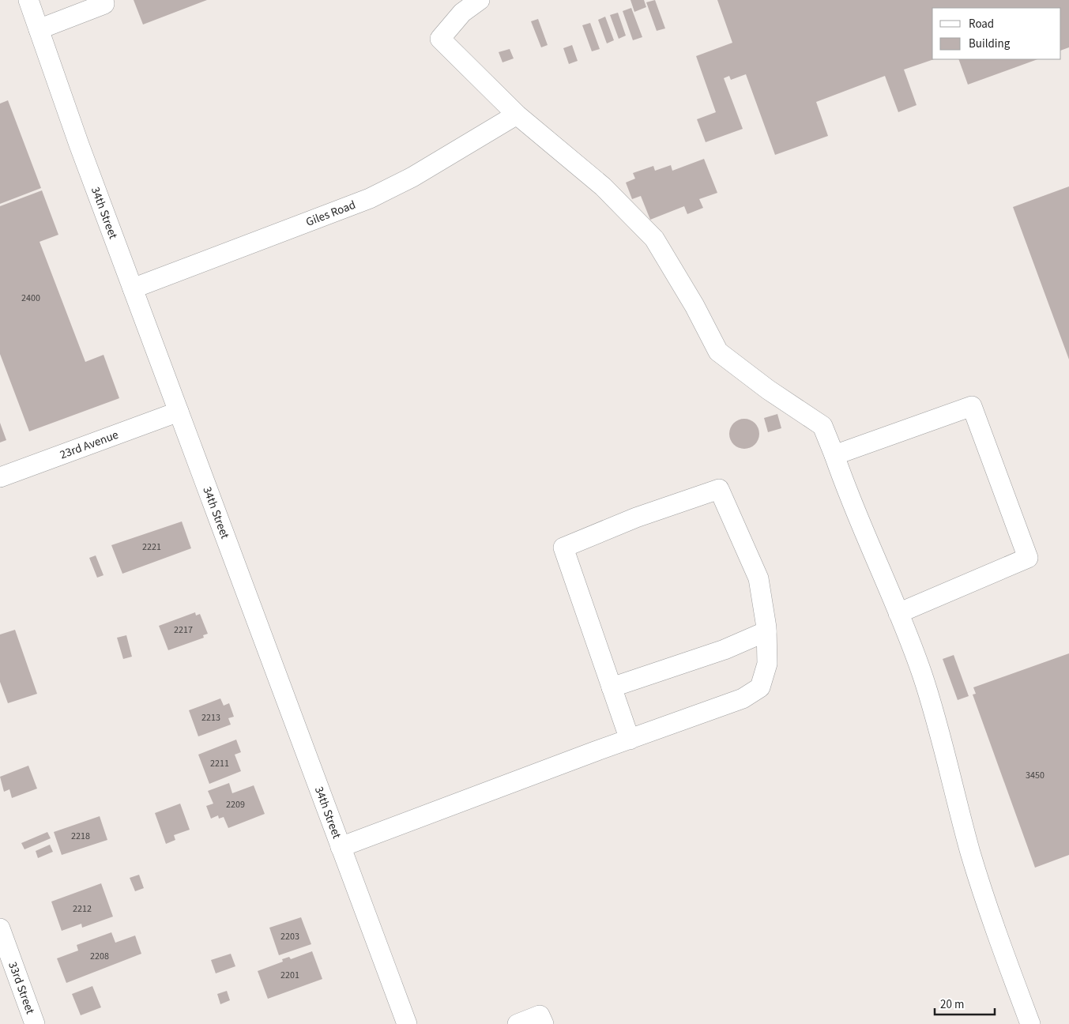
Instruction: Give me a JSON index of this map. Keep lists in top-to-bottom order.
{
  "streets": {
    "street": [
      "34th Street",
      "Giles Road",
      "23rd Avenue",
      "33rd Street"
    ]
  },
  "crossings": [
    ["34th Street", "Giles Road"],
    ["34th Street", "23rd Avenue"]
  ],
  "house_numbers": [
    "2400",
    "2221",
    "2217",
    "2213",
    "2211",
    "3450",
    "2209",
    "2218",
    "2212",
    "2203",
    "2208",
    "2201"
  ],
  "legend": ["Road", "Building"],
  "scale_bar": "20 m"
}
